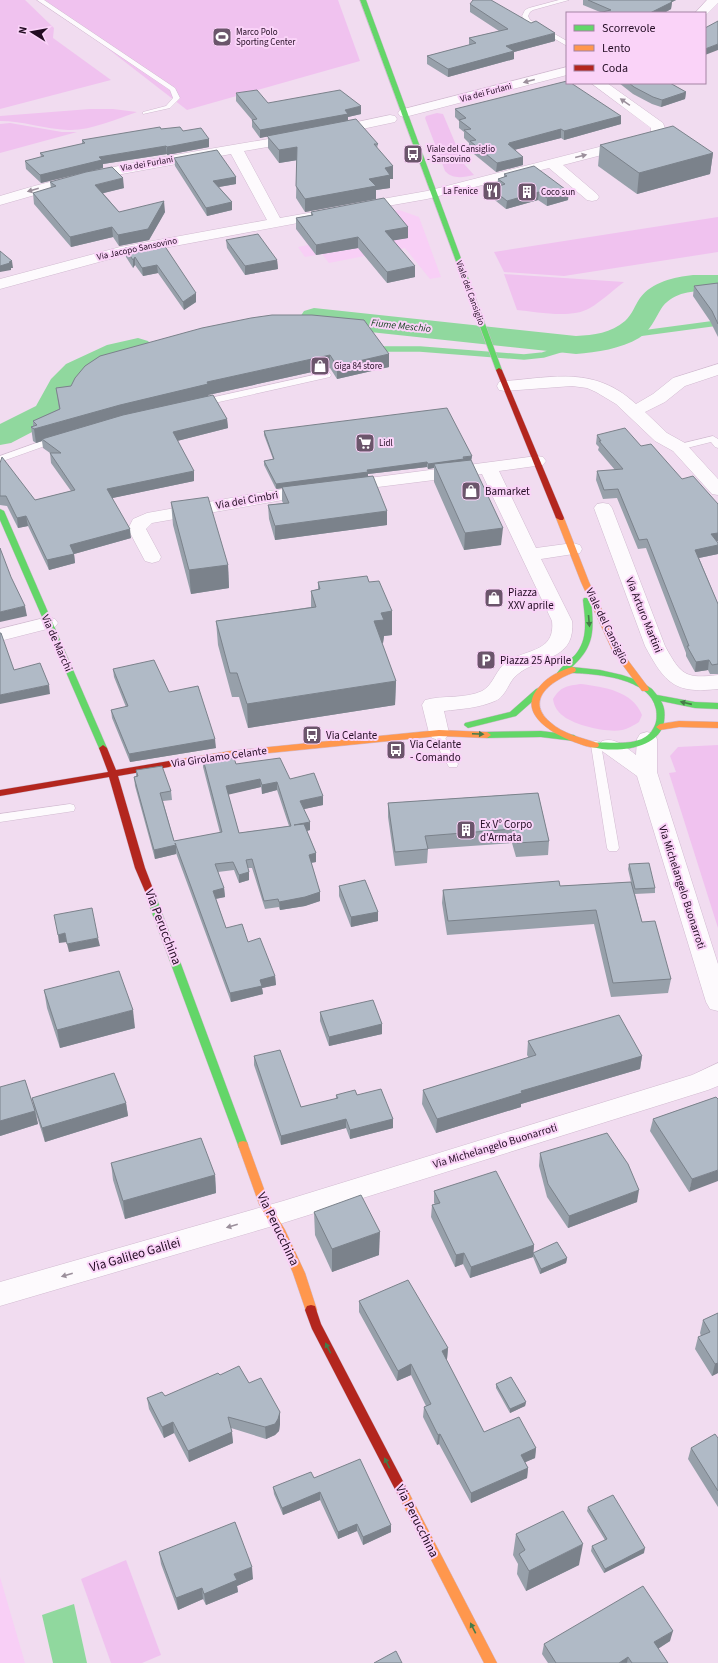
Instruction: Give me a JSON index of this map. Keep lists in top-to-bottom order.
{
  "streets": {
    "main road": [
      "Viale del Cansiglio",
      "Via de Marchi",
      "Via Girolamo Celante",
      "Via Perucchina"
    ],
    "street": [
      "Via dei Furlani",
      "Via Jacopo Sansovino",
      "Via dei Cimbri",
      "Via Arturo Martini",
      "Via Michelangelo Buonarroti",
      "Via Galileo Galilei"
    ]
  },
  "crossings": [
    ["Via dei Furlani", "Viale del Cansiglio"],
    ["Via Jacopo Sansovino", "Viale del Cansiglio"],
    ["Viale del Cansiglio", "Via dei Cimbri"],
    ["Viale del Cansiglio", "Via Girolamo Celante"],
    ["Viale del Cansiglio", "Via Michelangelo Buonarroti"],
    ["Via de Marchi", "Via Girolamo Celante"],
    ["Via de Marchi", "Via Perucchina"],
    ["Via Girolamo Celante", "Via Michelangelo Buonarroti"],
    ["Via Girolamo Celante", "Via Perucchina"],
    ["Via Michelangelo Buonarroti", "Via Perucchina"],
    ["Via Michelangelo Buonarroti", "Via Galileo Galilei"],
    ["Via Perucchina", "Via Galileo Galilei"]
  ],
  "one_way": ["Via dei Furlani", "Via Perucchina", "Via Galileo Galilei"],
  "water": ["Fiume Meschio"],
  "places": {
    "sports": ["Marco Polo Sporting Center"],
    "bus stop": ["Viale del Cansiglio - Sansovino", "Via Celante", "Via Celante - Comando"],
    "restaurant": ["La Fenice"],
    "building": ["Coco sun", "Ex V° Corpo d'Armata"],
    "shop": ["Giga 84 store", "Bamarket", "Piazza XXV aprile"],
    "supermarket": ["Lidl"],
    "parking": ["Piazza 25 Aprile"]
  },
  "legend": ["Scorrevole", "Lento", "Coda"],
  "north": "left"
}
